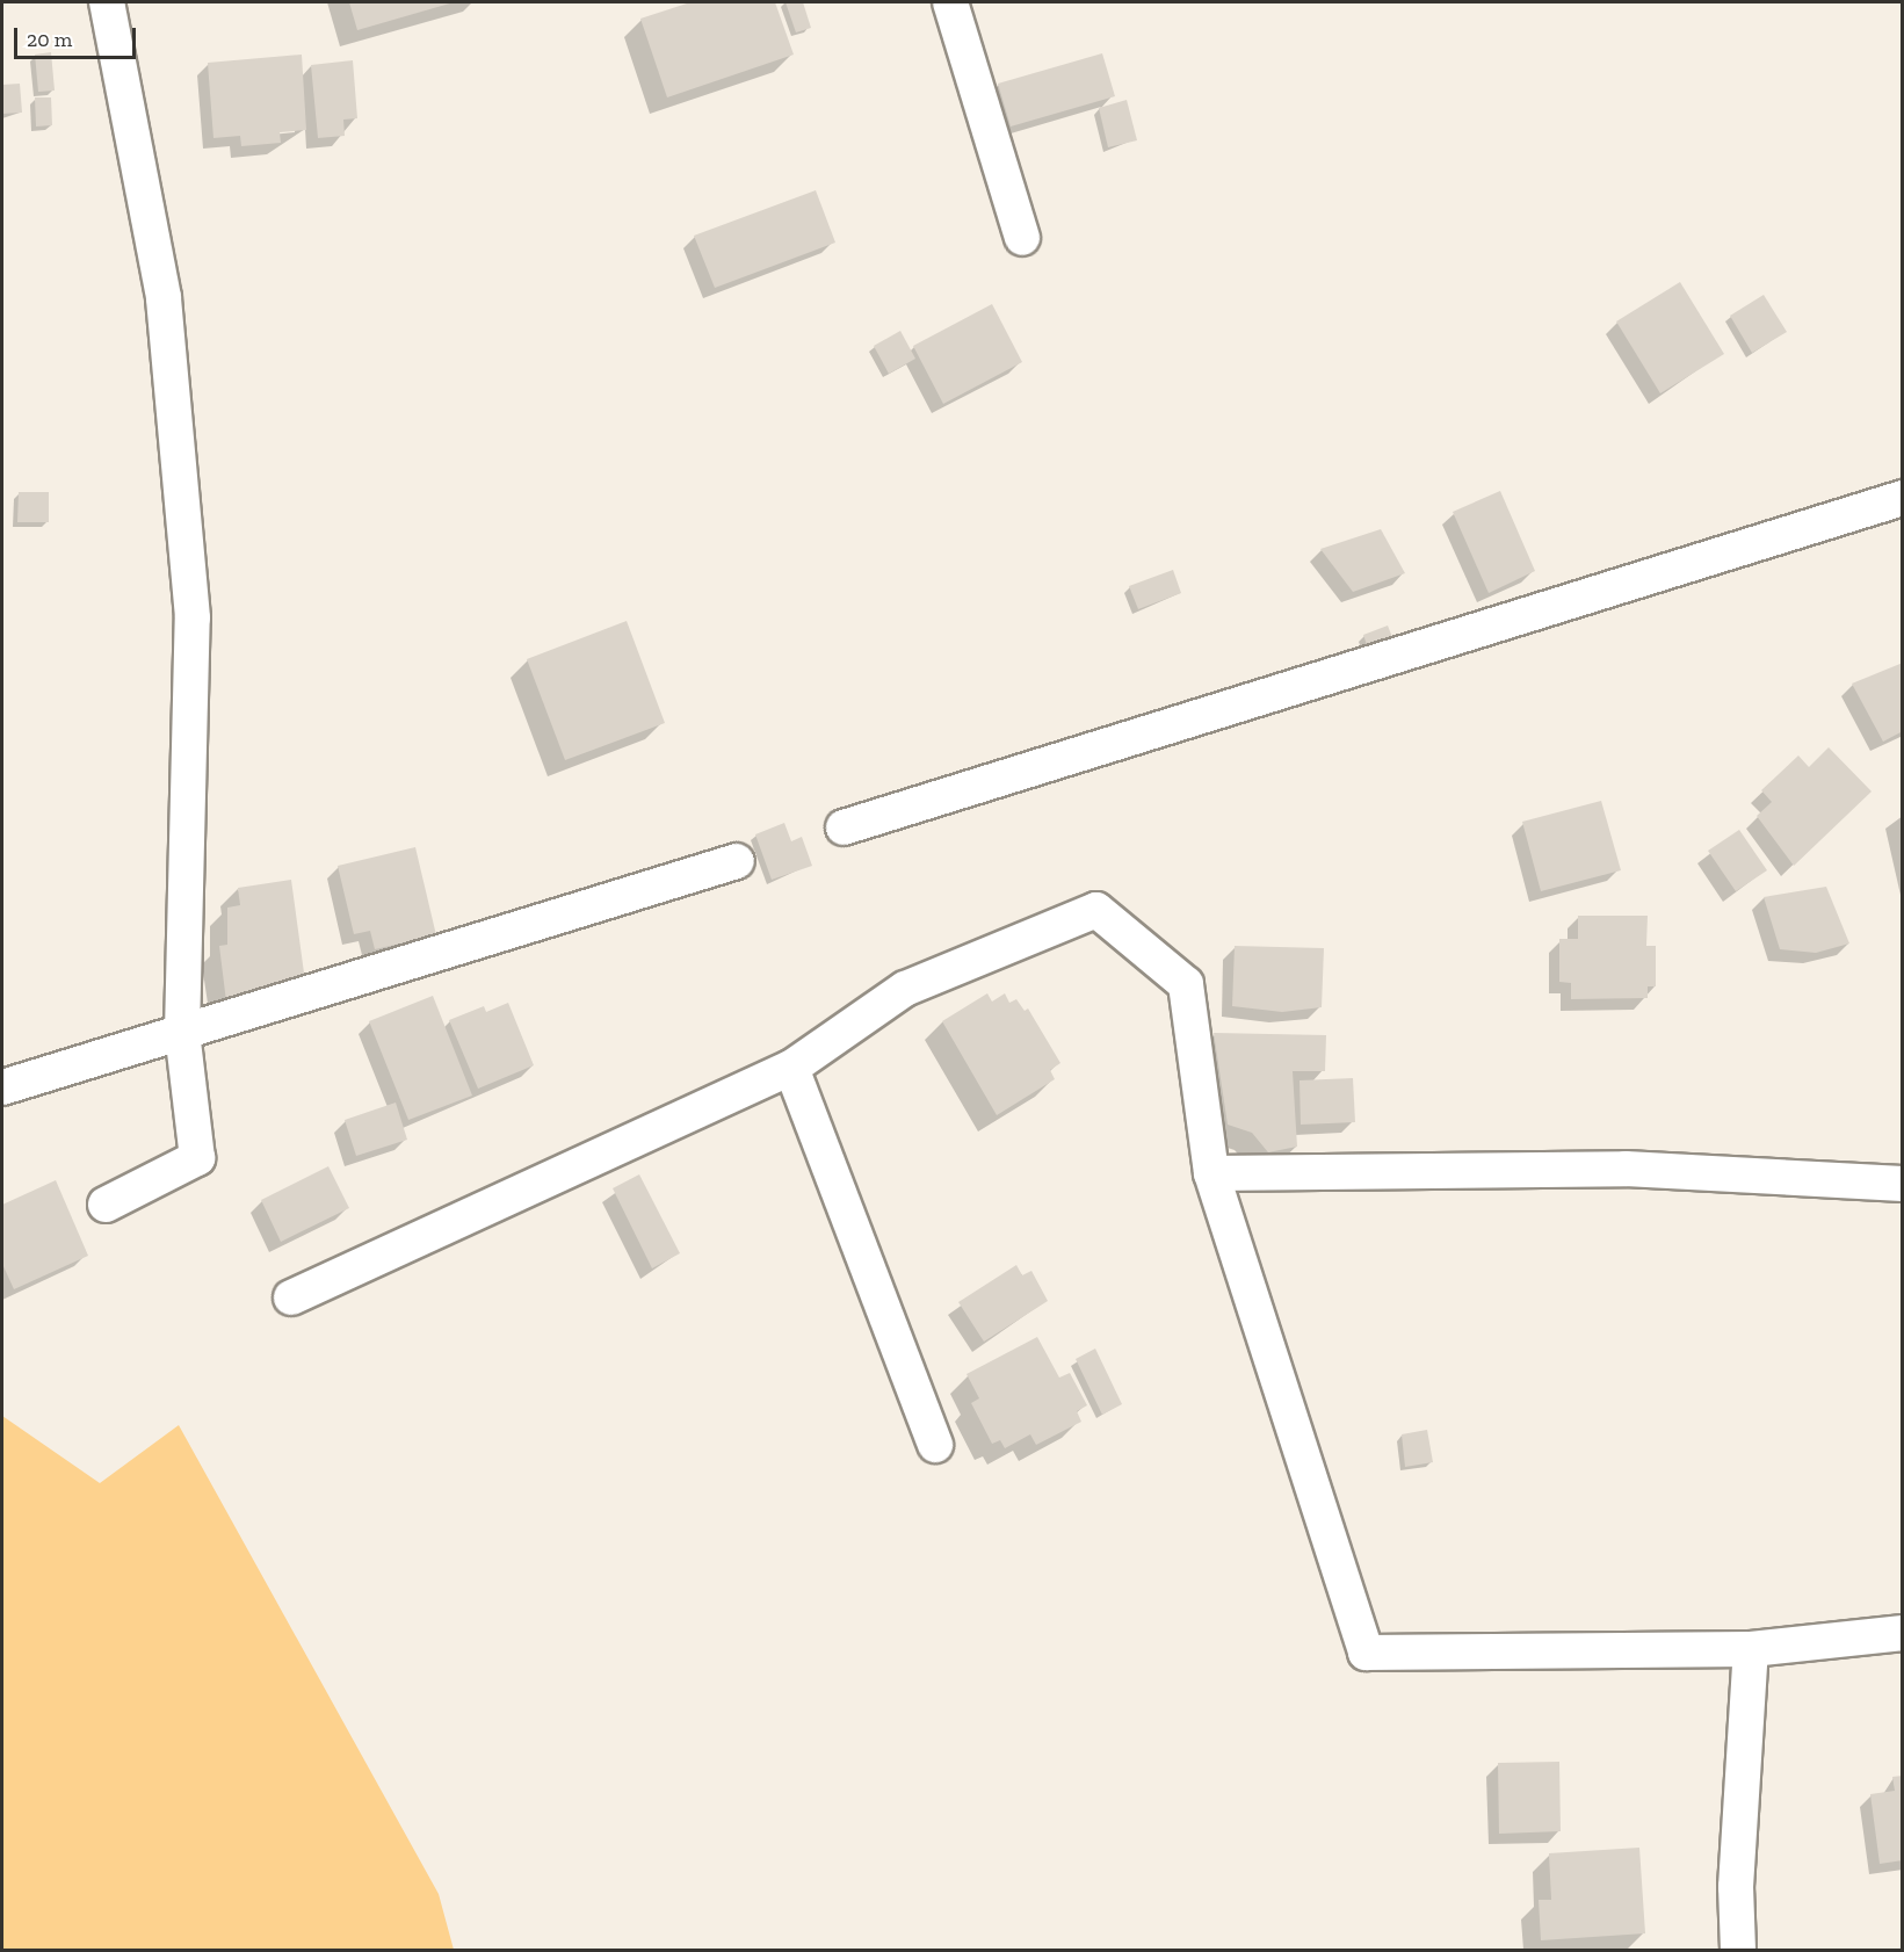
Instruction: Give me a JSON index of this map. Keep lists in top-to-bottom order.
{
  "scale_bar": "20 m"
}
